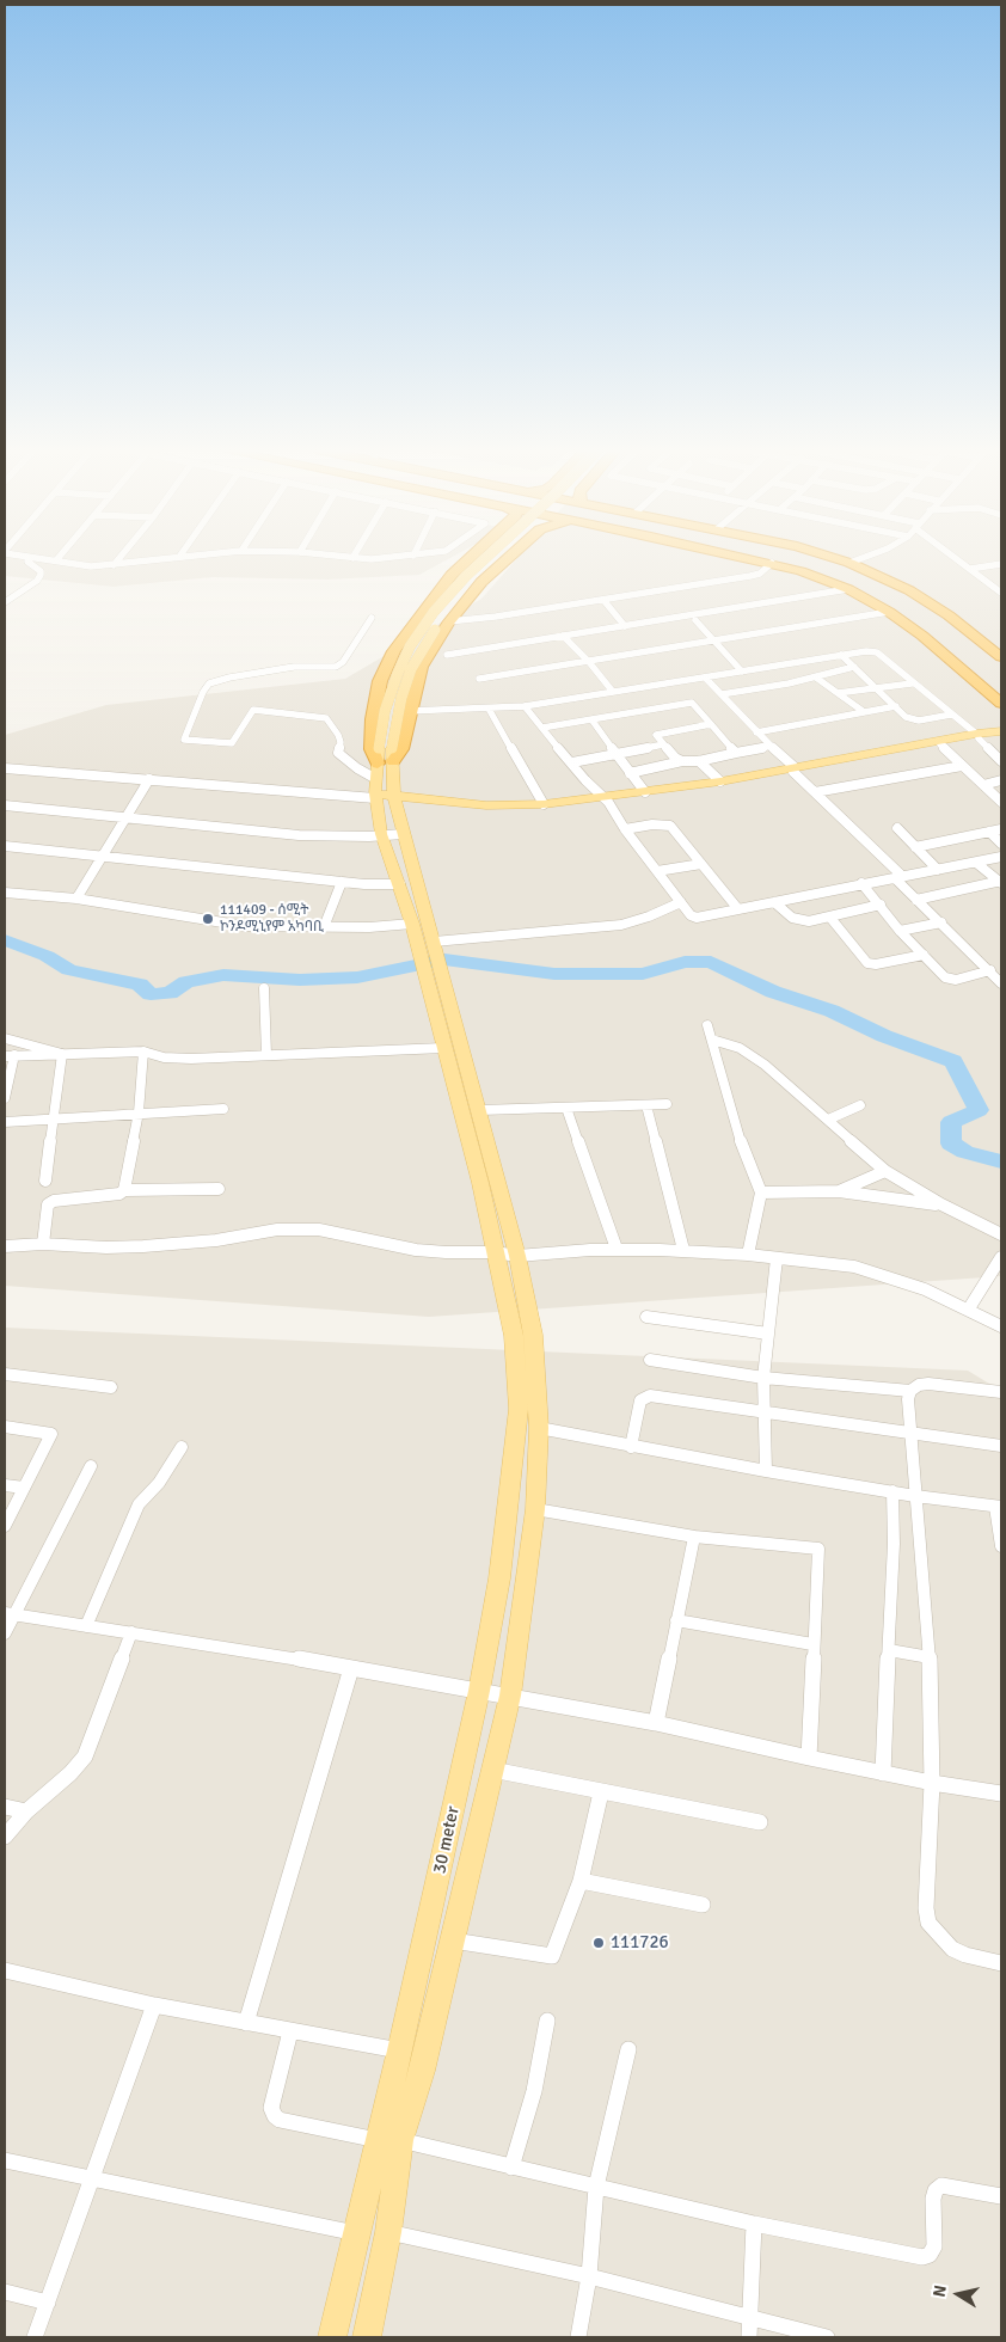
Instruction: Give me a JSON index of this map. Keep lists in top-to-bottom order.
{
  "streets": {
    "main road": ["30 meter"]
  },
  "places": ["111409 - ሰሚት ኮንዶሚኒየም አካባቢ", "111726"],
  "north": "left"
}
